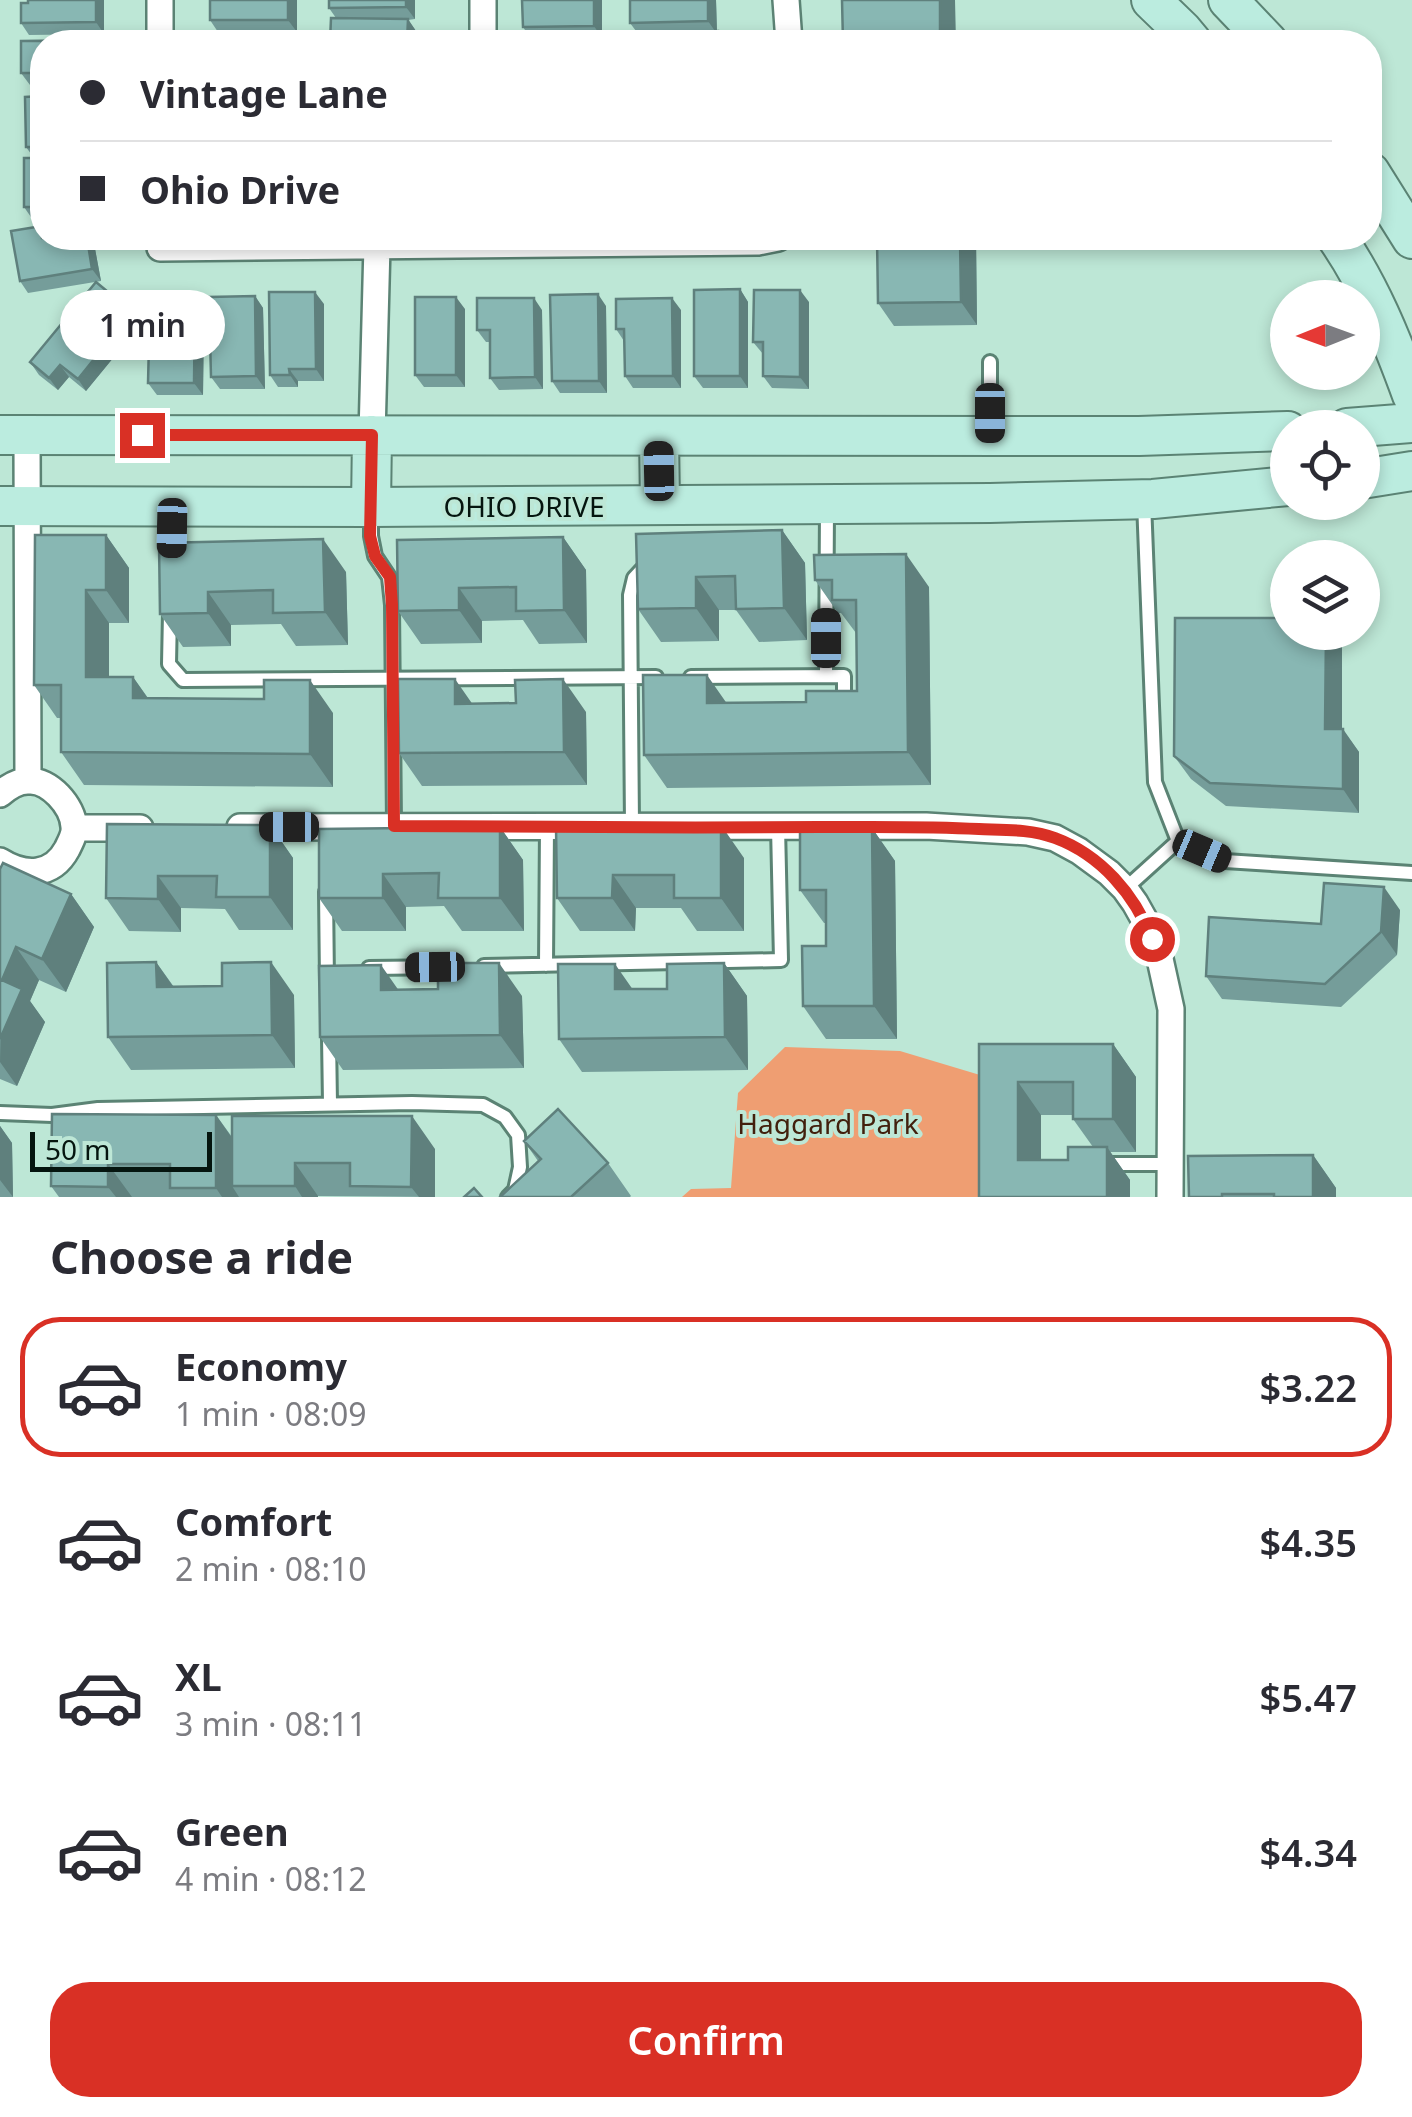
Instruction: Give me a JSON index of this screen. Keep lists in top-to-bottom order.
{
  "streets": {
    "main road": ["OHIO DRIVE"]
  },
  "parks": ["Haggard Park"],
  "scale_bar": "50 m",
  "north": "left",
  "page": {
    "banner": ["Vintage Lane", "Ohio Drive"],
    "bubble": "1 min",
    "scale": "50 m",
    "heading": "Choose a ride",
    "list": [
      {
        "name": "Economy",
        "note": "1 min · 08:09",
        "value": "$3.22"
      },
      {
        "name": "Comfort",
        "note": "2 min · 08:10",
        "value": "$4.35"
      },
      {
        "name": "XL",
        "note": "3 min · 08:11",
        "value": "$5.47"
      },
      {
        "name": "Green",
        "note": "4 min · 08:12",
        "value": "$4.34"
      }
    ],
    "buttons": "Confirm"
  }
}
